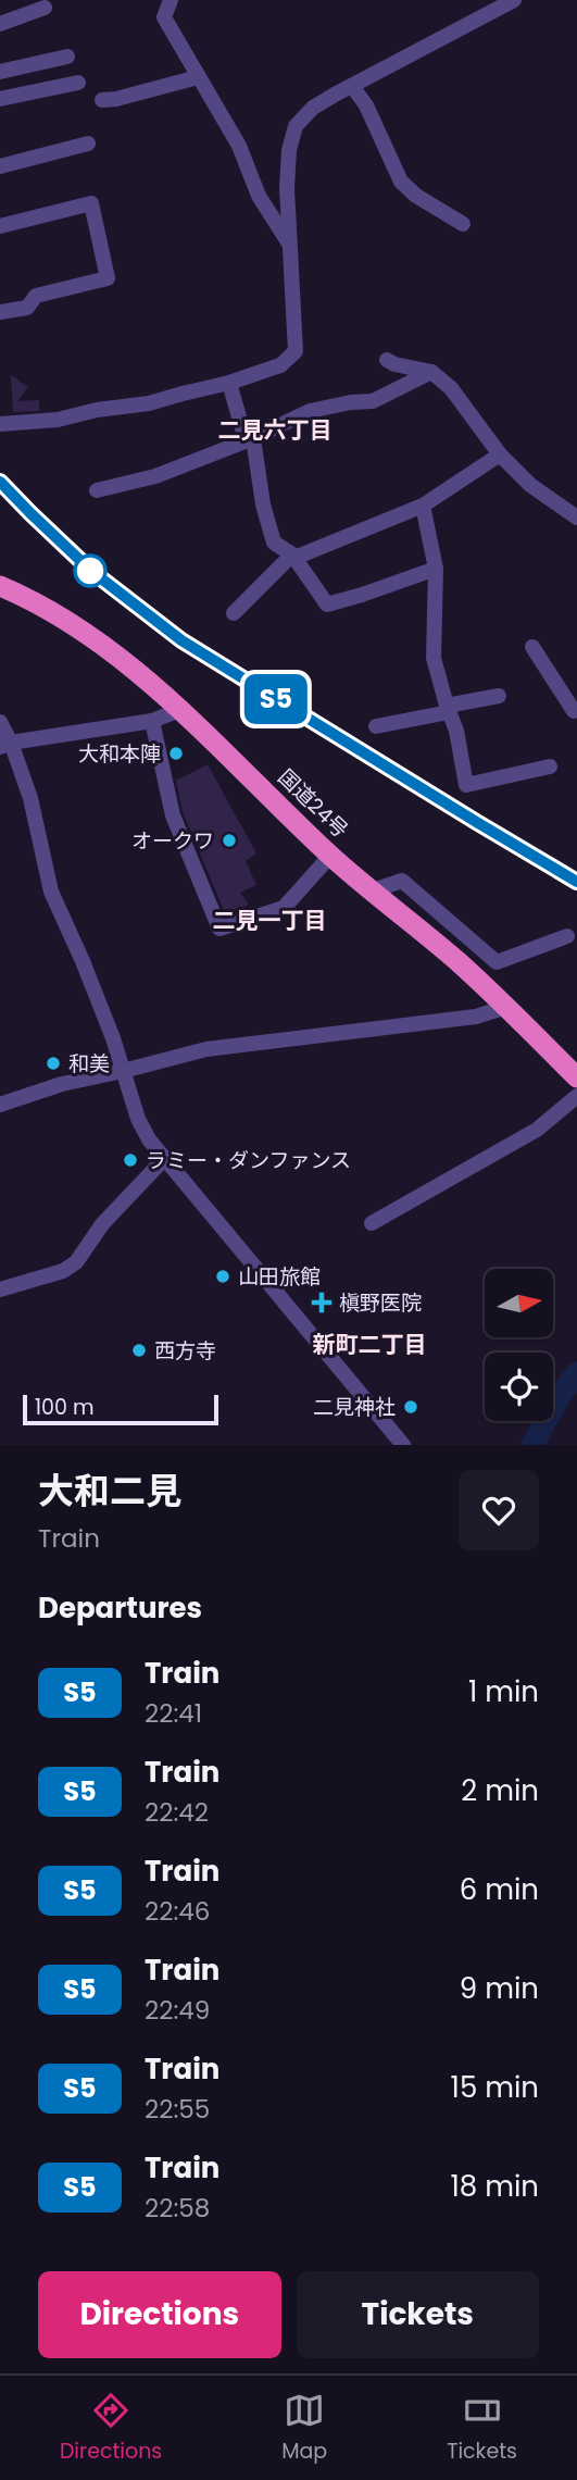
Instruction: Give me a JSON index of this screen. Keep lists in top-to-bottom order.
{
  "streets": {
    "highway": ["国道24号"]
  },
  "districts": ["二見六丁目", "二見一丁目", "新町二丁目"],
  "places": {
    "other": [
      "大和本陣",
      "オークワ",
      "和美",
      "ラミー・ダンファンス",
      "山田旅館",
      "西方寺",
      "二見神社"
    ],
    "health": ["槇野医院"]
  },
  "scale_bar": "100 m",
  "north": "right",
  "page": {
    "on_map": "S5",
    "scale": "100 m",
    "heading": [
      ["大和二見", "Train"],
      "Departures"
    ],
    "list": [
      {
        "mark": "S5",
        "name": "Train",
        "note": "22:41",
        "value": "1 min"
      },
      {
        "mark": "S5",
        "name": "Train",
        "note": "22:42",
        "value": "2 min"
      },
      {
        "mark": "S5",
        "name": "Train",
        "note": "22:46",
        "value": "6 min"
      },
      {
        "mark": "S5",
        "name": "Train",
        "note": "22:49",
        "value": "9 min"
      },
      {
        "mark": "S5",
        "name": "Train",
        "note": "22:55",
        "value": "15 min"
      },
      {
        "mark": "S5",
        "name": "Train",
        "note": "22:58",
        "value": "18 min"
      }
    ],
    "buttons": ["Directions", "Tickets"],
    "tabs": ["Directions", "Map", "Tickets"]
  }
}
